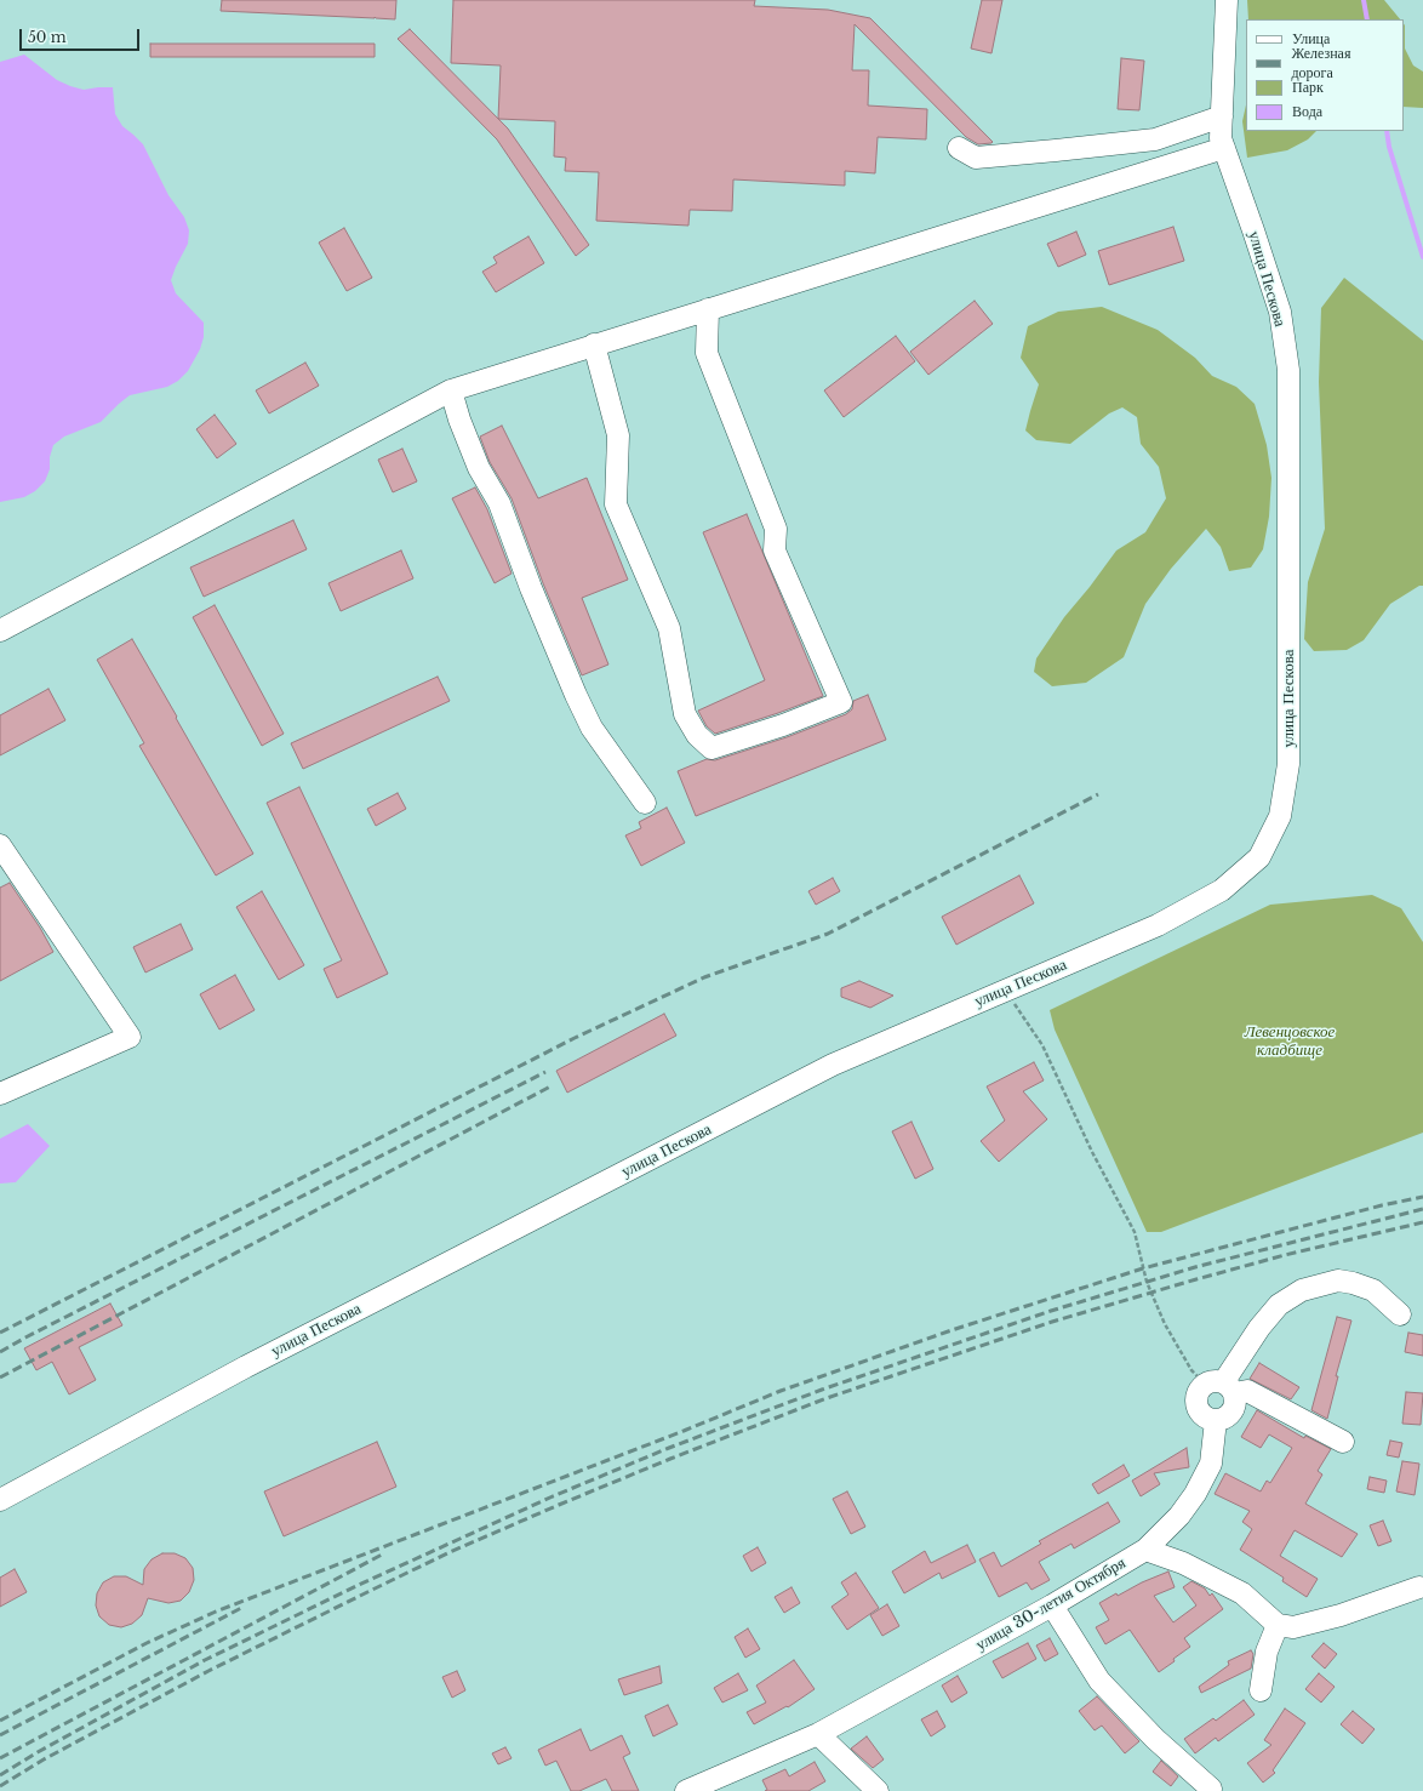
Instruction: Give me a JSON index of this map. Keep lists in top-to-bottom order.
{
  "streets": {
    "street": ["улица Пескова", "улица 30-летия Октября"]
  },
  "parks": ["Левенцовское кладбище"],
  "legend": [
    "Улица",
    "Железная дорога",
    "Парк",
    "Вода"
  ],
  "scale_bar": "50 m"
}
